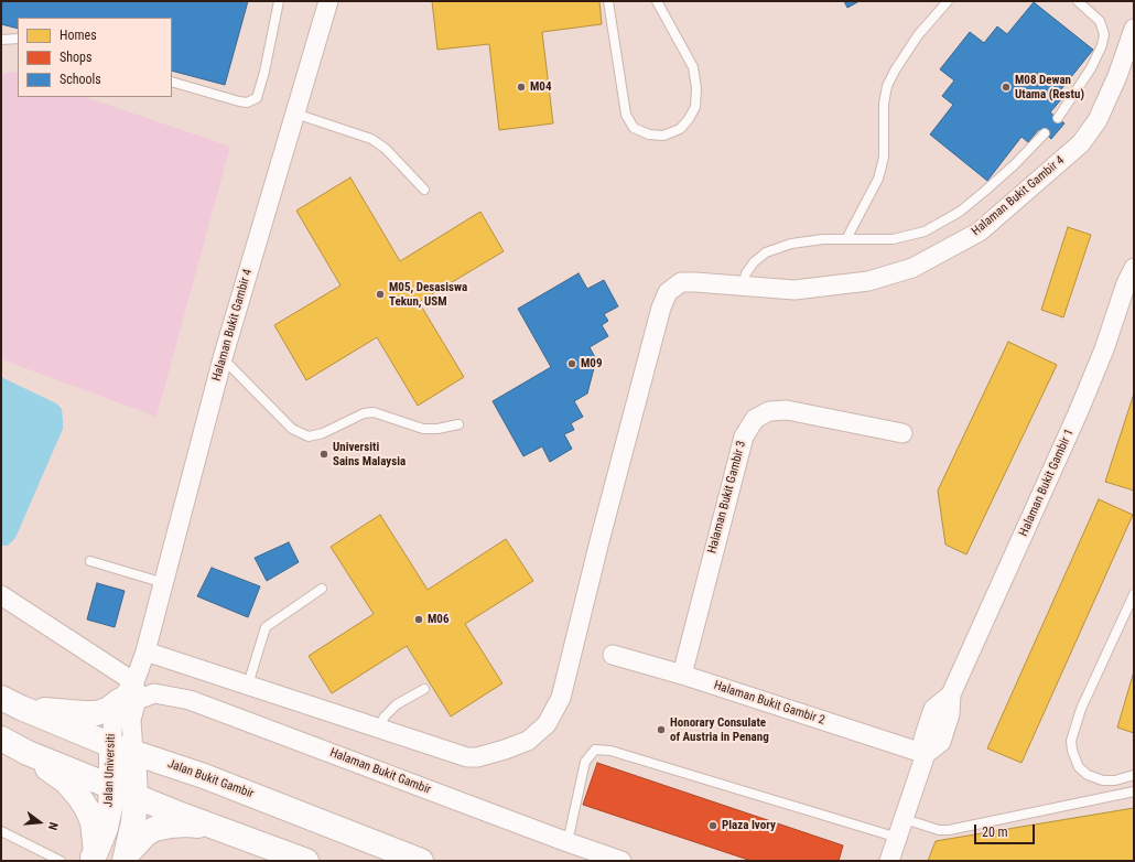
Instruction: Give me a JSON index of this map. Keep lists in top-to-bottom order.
{
  "streets": {
    "main road": ["Jalan Universiti", "Jalan Bukit Gambir"],
    "street": [
      "Halaman Bukit Gambir 4",
      "Halaman Bukit Gambir 1",
      "Halaman Bukit Gambir 3",
      "Halaman Bukit Gambir 2",
      "Halaman Bukit Gambir"
    ]
  },
  "crossings": [
    ["Halaman Bukit Gambir 4", "Jalan Universiti"],
    ["Halaman Bukit Gambir 1", "Halaman Bukit Gambir 2"],
    ["Halaman Bukit Gambir 3", "Halaman Bukit Gambir 2"],
    ["Jalan Universiti", "Halaman Bukit Gambir"],
    ["Jalan Universiti", "Jalan Bukit Gambir"]
  ],
  "places": [
    "M04",
    "M08 Dewan Utama (Restu)",
    "M05, Desasiswa Tekun, USM",
    "M09",
    "Universiti Sains Malaysia",
    "M06",
    "Honorary Consulate of Austria in Penang",
    "Plaza Ivory"
  ],
  "legend": ["Homes", "Shops", "Schools"],
  "scale_bar": "20 m",
  "north": "right"
}
